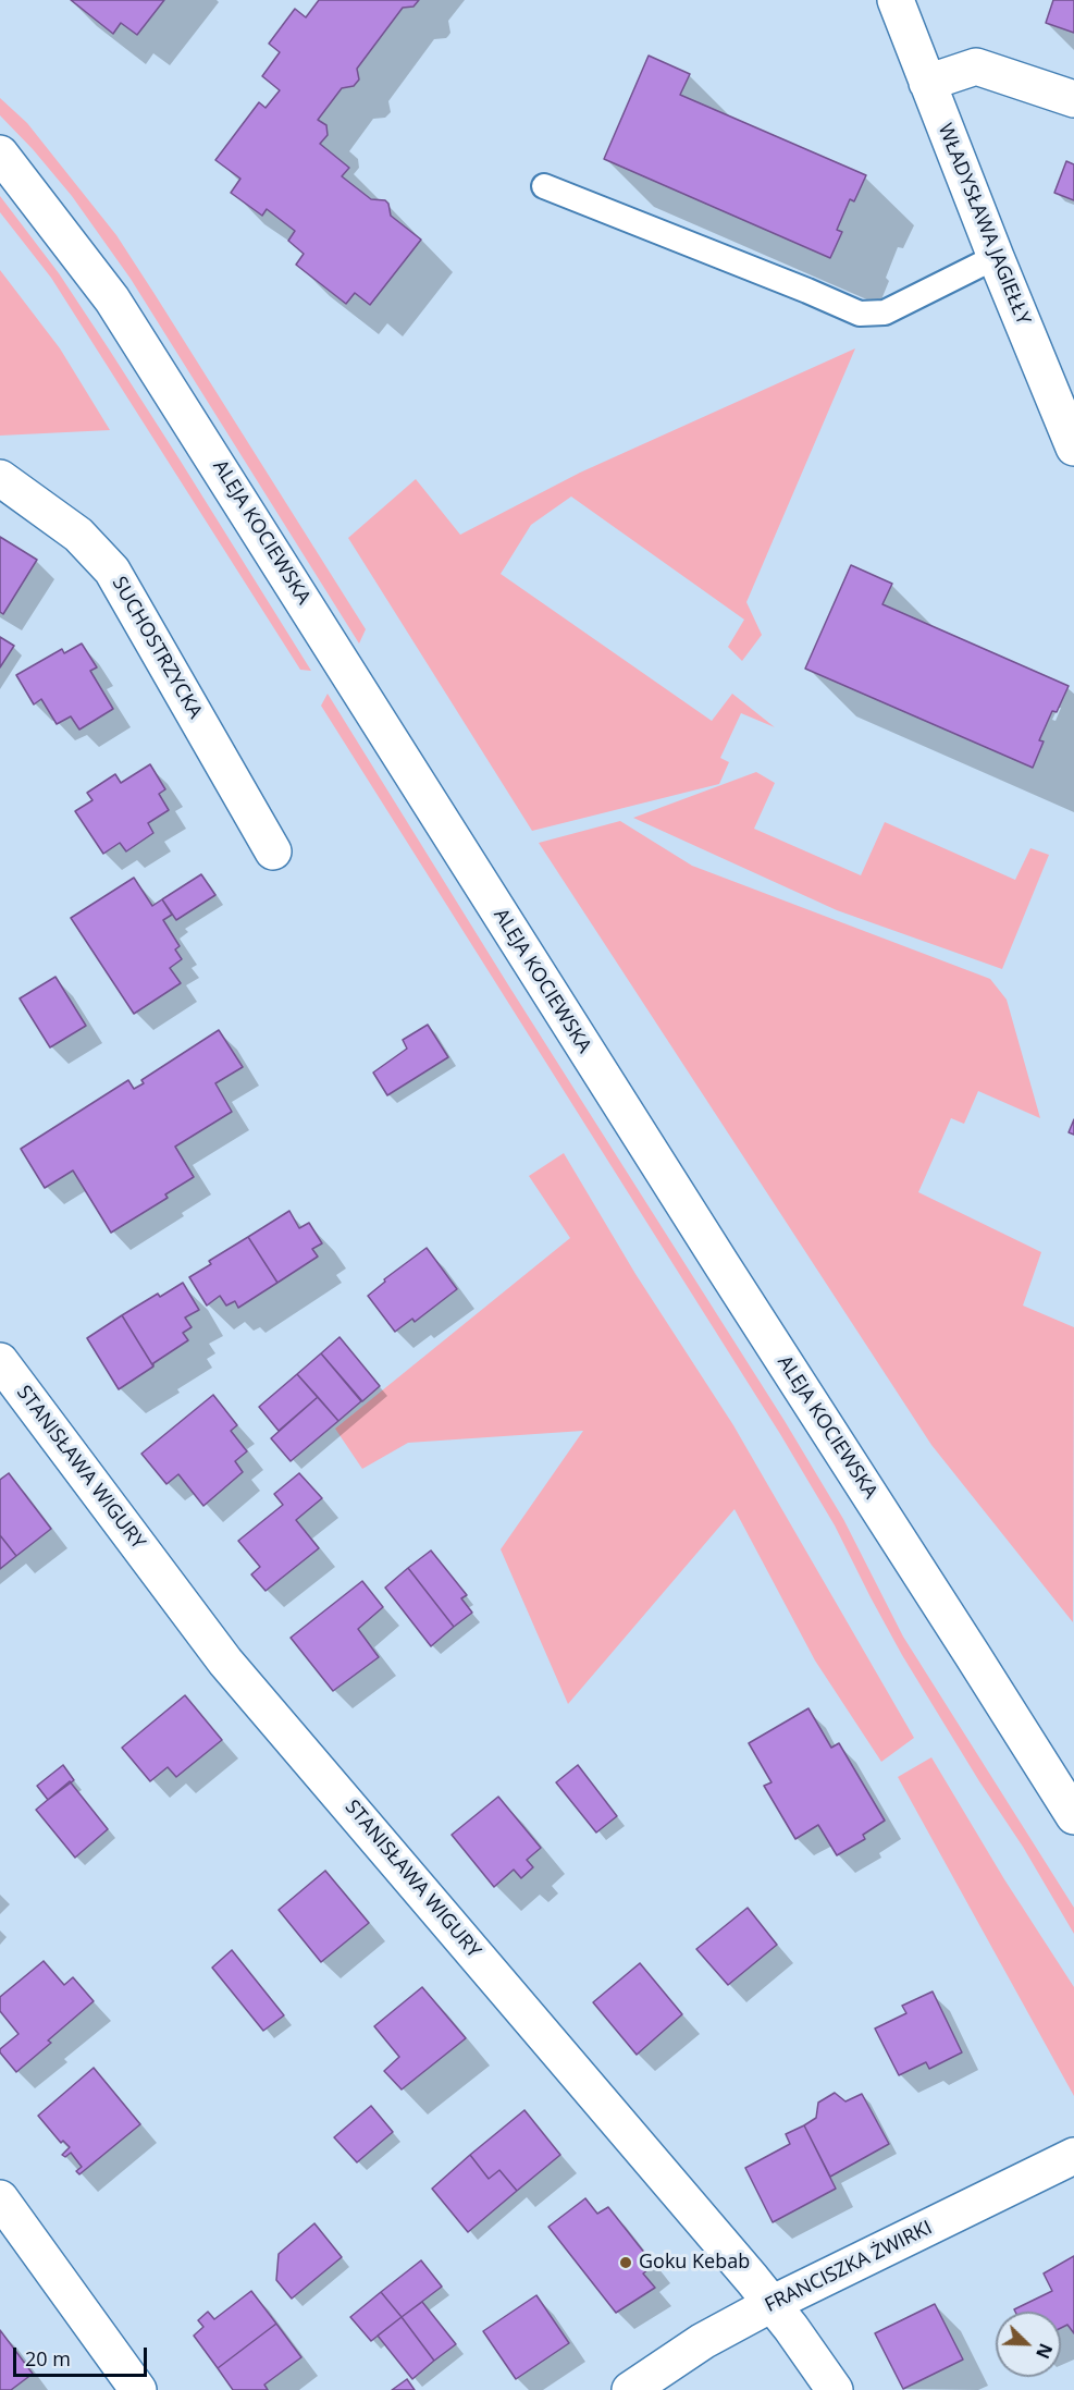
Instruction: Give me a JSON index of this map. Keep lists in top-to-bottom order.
{
  "streets": {
    "street": [
      "WŁADYSŁAWA JAGIEŁŁY",
      "ALEJA KOCIEWSKA",
      "SUCHOSTRZYCKA",
      "STANISŁAWA WIGURY",
      "FRANCISZKA ŻWIRKI"
    ]
  },
  "crossings": [
    ["STANISŁAWA WIGURY", "FRANCISZKA ŻWIRKI"]
  ],
  "places": ["Goku Kebab"],
  "scale_bar": "20 m",
  "north": "bottom right"
}
